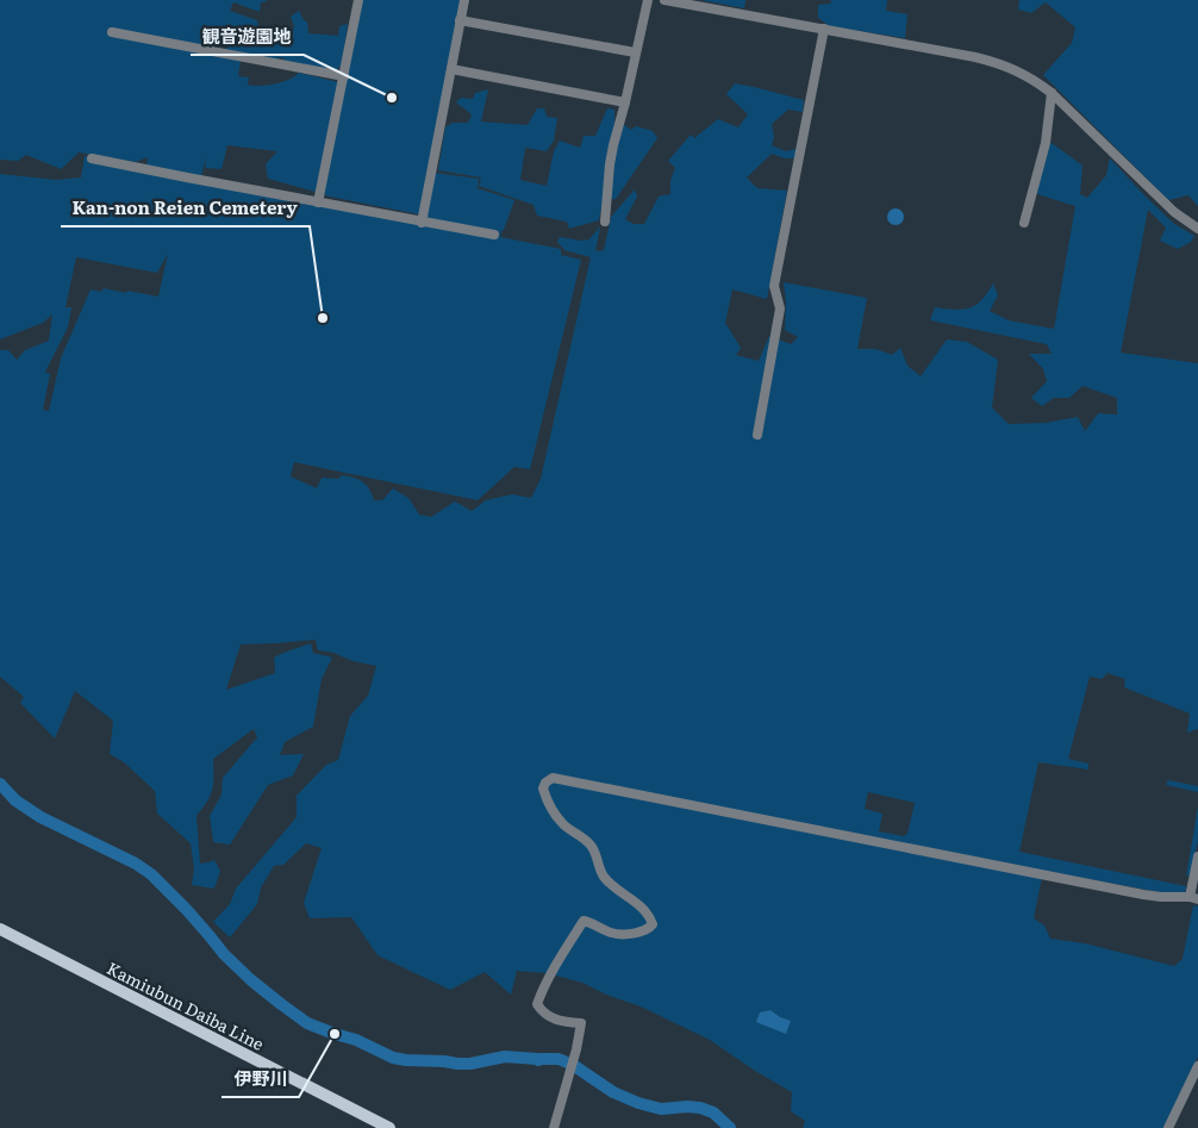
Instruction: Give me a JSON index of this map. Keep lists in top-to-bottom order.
{
  "streets": {
    "main road": ["Kamiubun Daiba Line"]
  },
  "places": ["観音遊園地", "Kan-non Reien Cemetery", "伊野川"]
}
